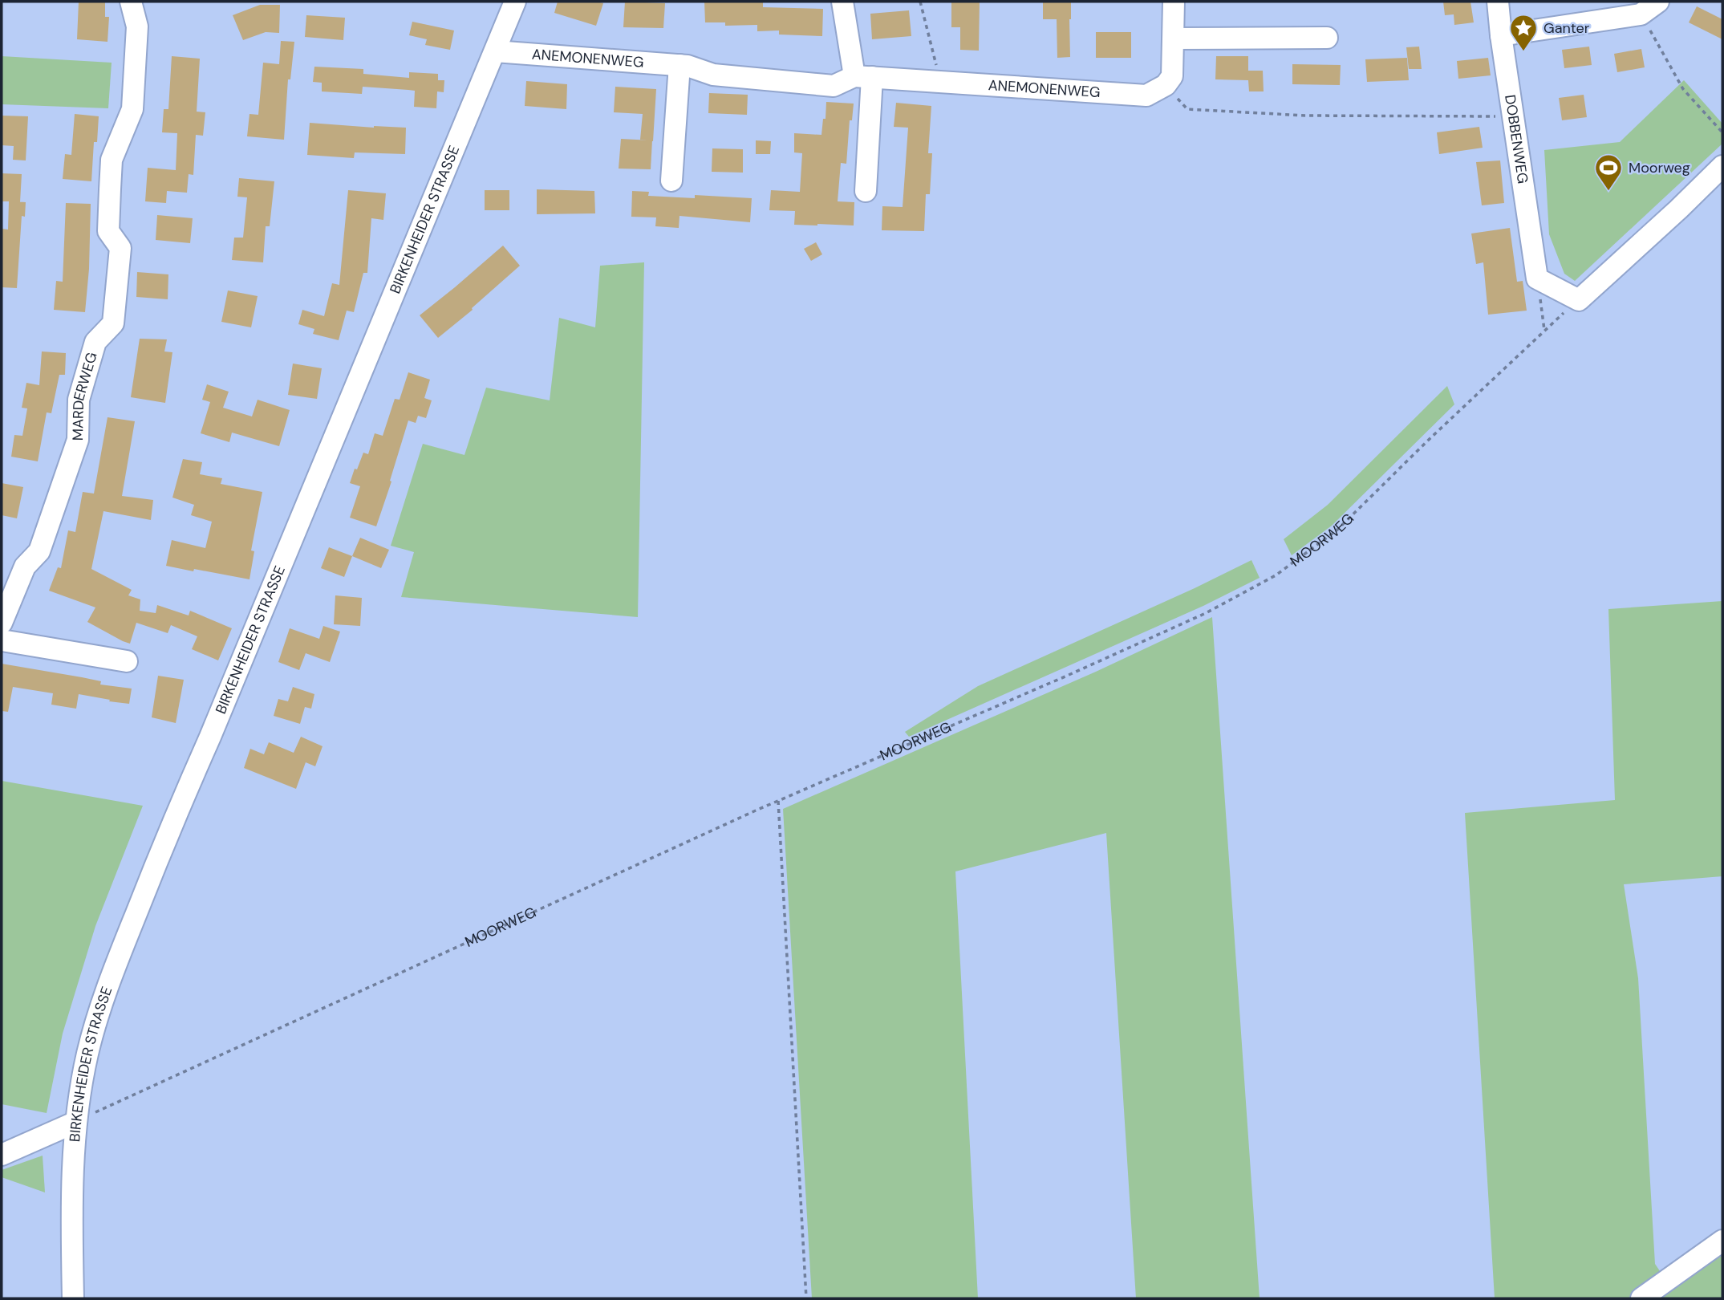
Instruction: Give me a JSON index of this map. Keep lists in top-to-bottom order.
{
  "streets": {
    "street": [
      "ANEMONENWEG",
      "DOBBENWEG",
      "BIRKENHEIDER STRASSE",
      "MARDERWEG"
    ],
    "path": ["MOORWEG"]
  },
  "crossings": [
    ["ANEMONENWEG", "BIRKENHEIDER STRASSE"],
    ["BIRKENHEIDER STRASSE", "MOORWEG"]
  ],
  "places": {
    "place": ["Ganter"],
    "sports": ["Moorweg"]
  }
}
